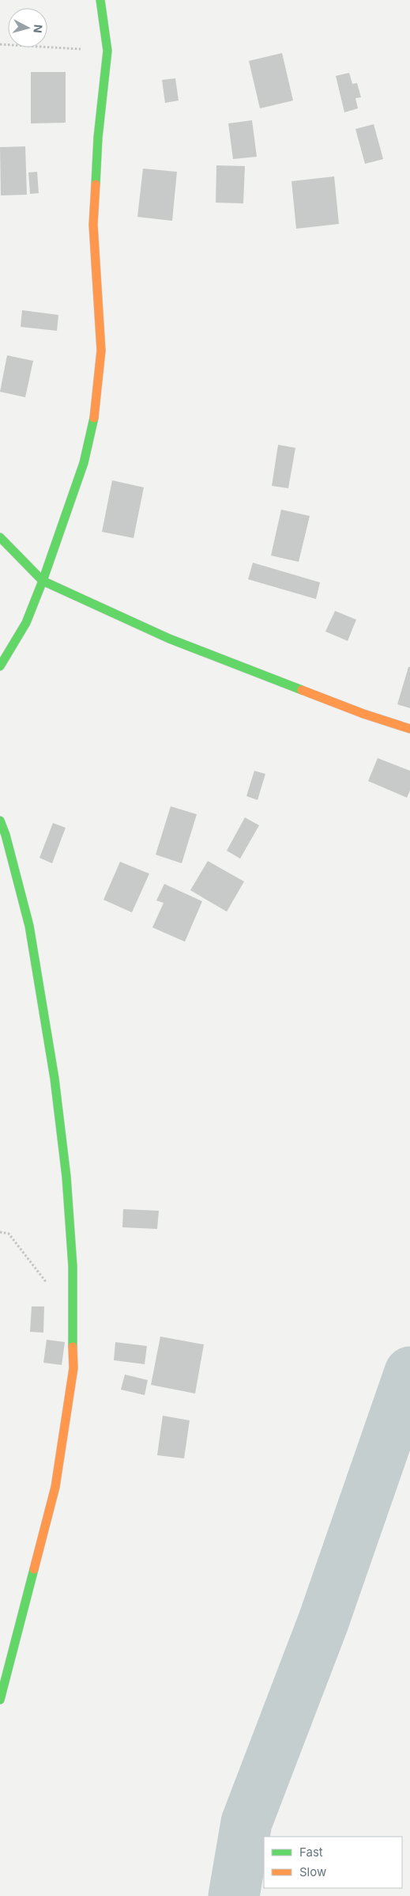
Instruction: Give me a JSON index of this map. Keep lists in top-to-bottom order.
{
  "legend": ["Fast", "Slow"],
  "north": "right"
}
